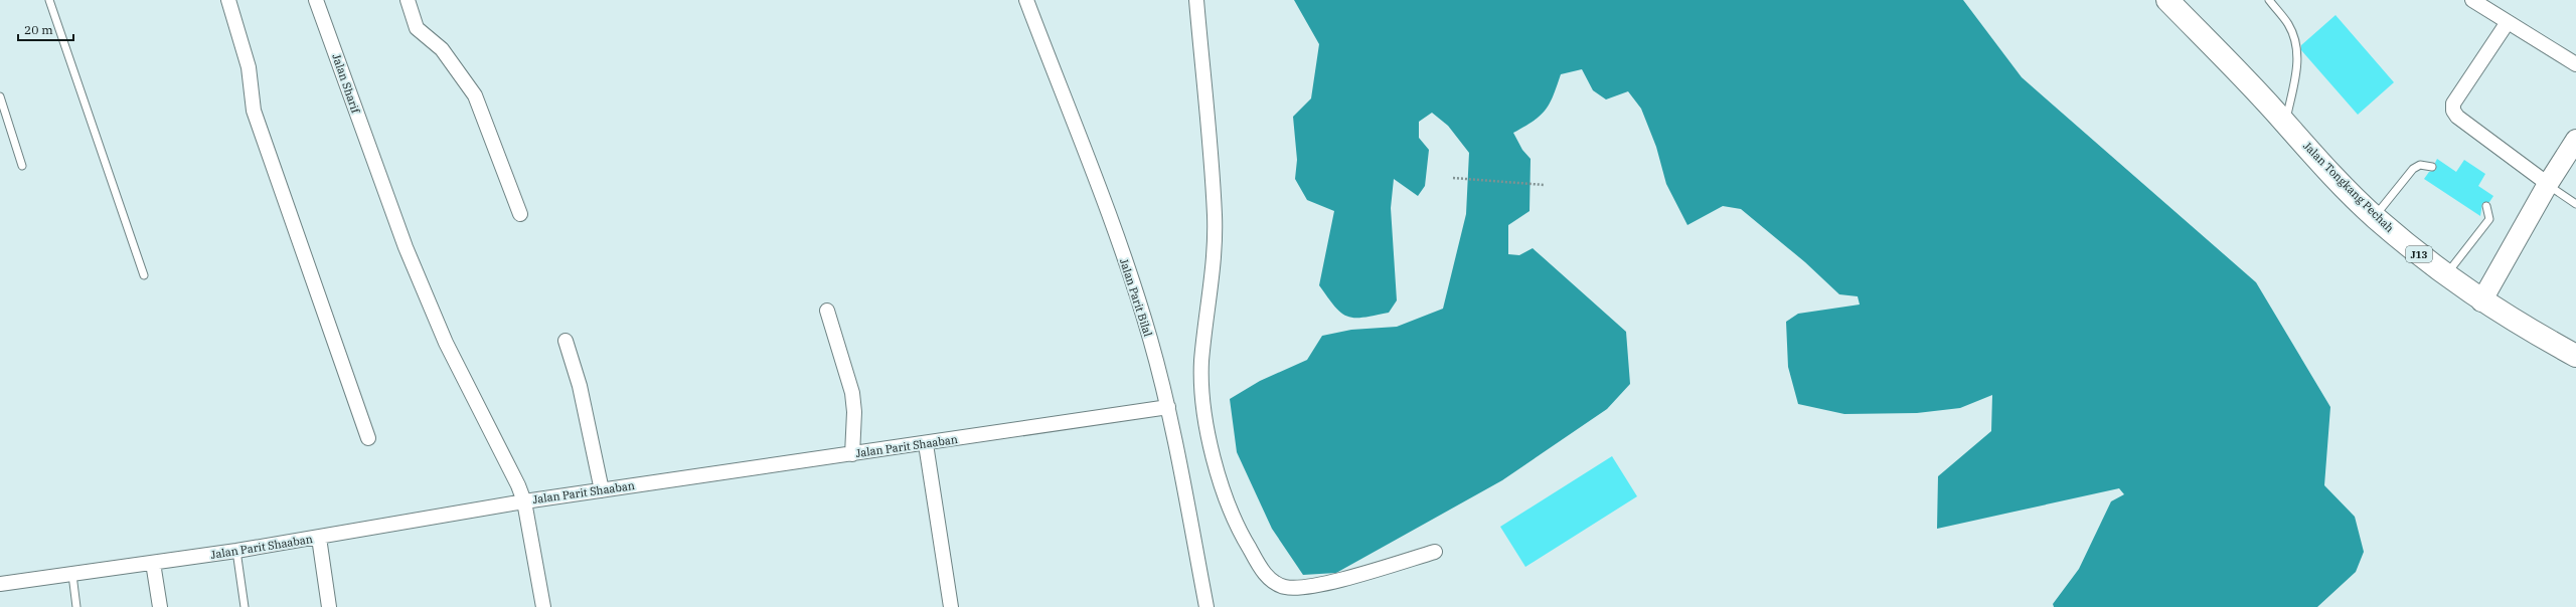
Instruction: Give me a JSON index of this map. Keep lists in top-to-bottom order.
{
  "streets": {
    "main road": ["Jalan Tongkang Pechah", "J13"],
    "street": ["Jalan Sharif", "Jalan Parit Bilal", "Jalan Parit Shaaban"]
  },
  "crossings": [
    ["Jalan Sharif", "Jalan Parit Shaaban"],
    ["Jalan Parit Bilal", "Jalan Parit Shaaban"]
  ],
  "scale_bar": "20 m"
}
